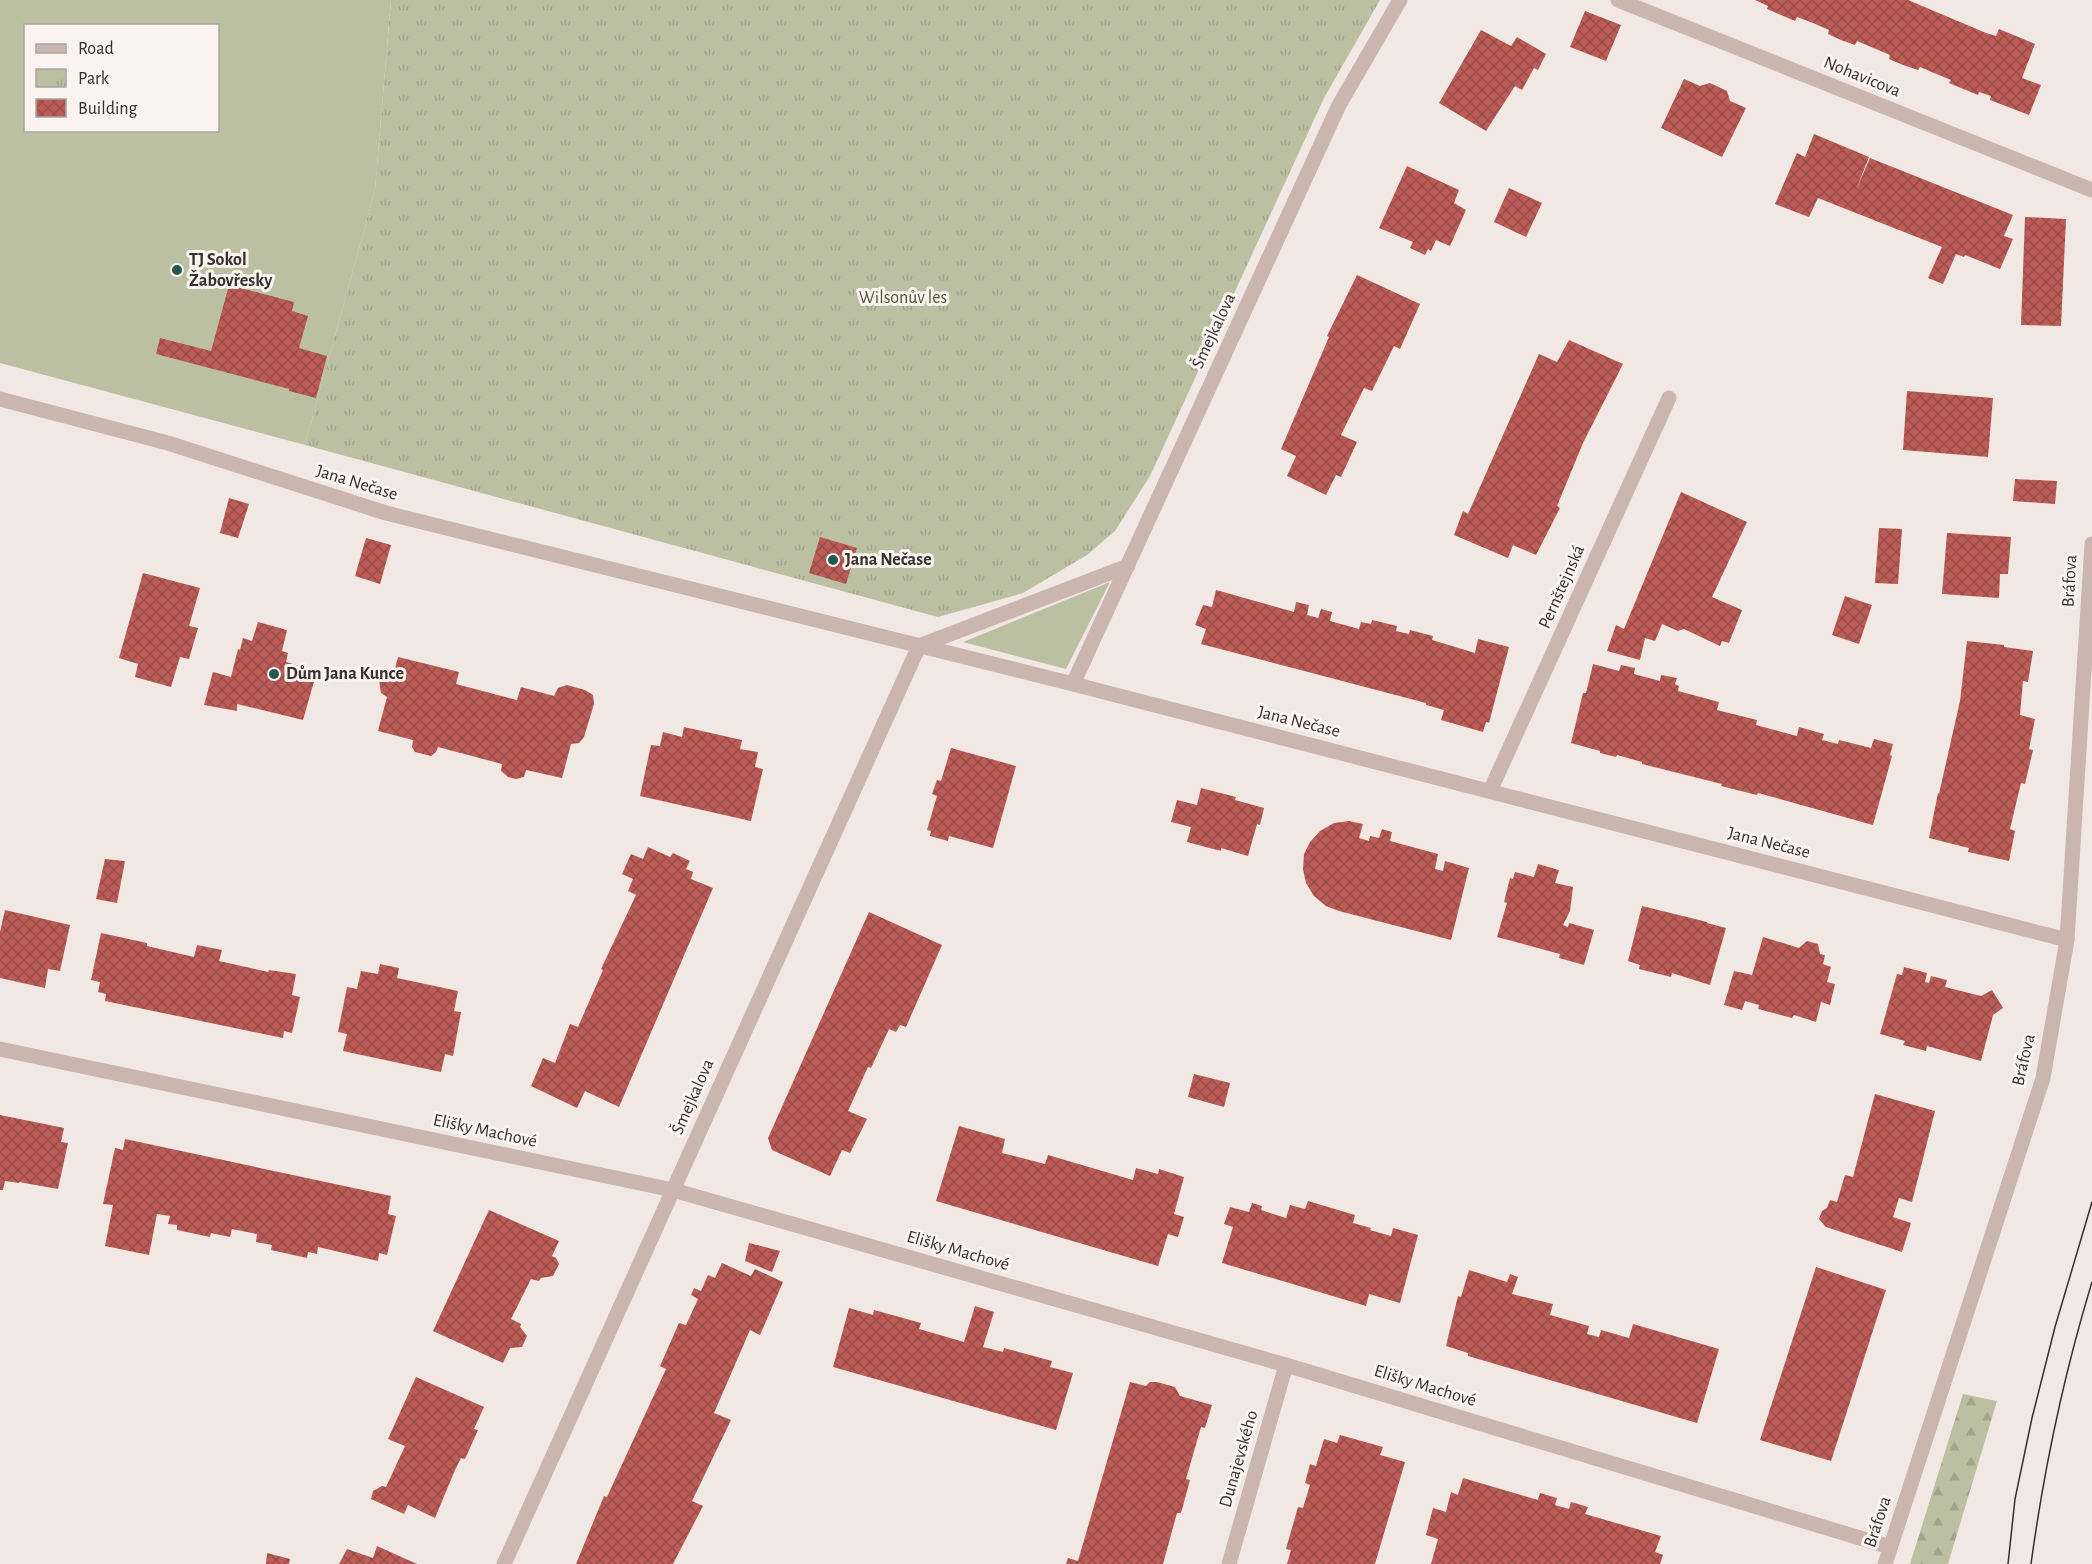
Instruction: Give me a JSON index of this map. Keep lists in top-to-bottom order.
{
  "streets": {
    "street": [
      "Nohavicova",
      "Šmejkalova",
      "Jana Nečase",
      "Bráfova",
      "Pernštejnská",
      "Elišky Machové",
      "Dunajevského"
    ]
  },
  "crossings": [
    ["Šmejkalova", "Jana Nečase"],
    ["Šmejkalova", "Elišky Machové"],
    ["Jana Nečase", "Bráfova"],
    ["Jana Nečase", "Pernštejnská"],
    ["Bráfova", "Elišky Machové"],
    ["Elišky Machové", "Dunajevského"]
  ],
  "parks": ["Wilsonův les"],
  "places": ["TJ Sokol Žabovřesky", "Jana Nečase", "Dům Jana Kunce"],
  "legend": ["Road", "Park", "Building"]
}
